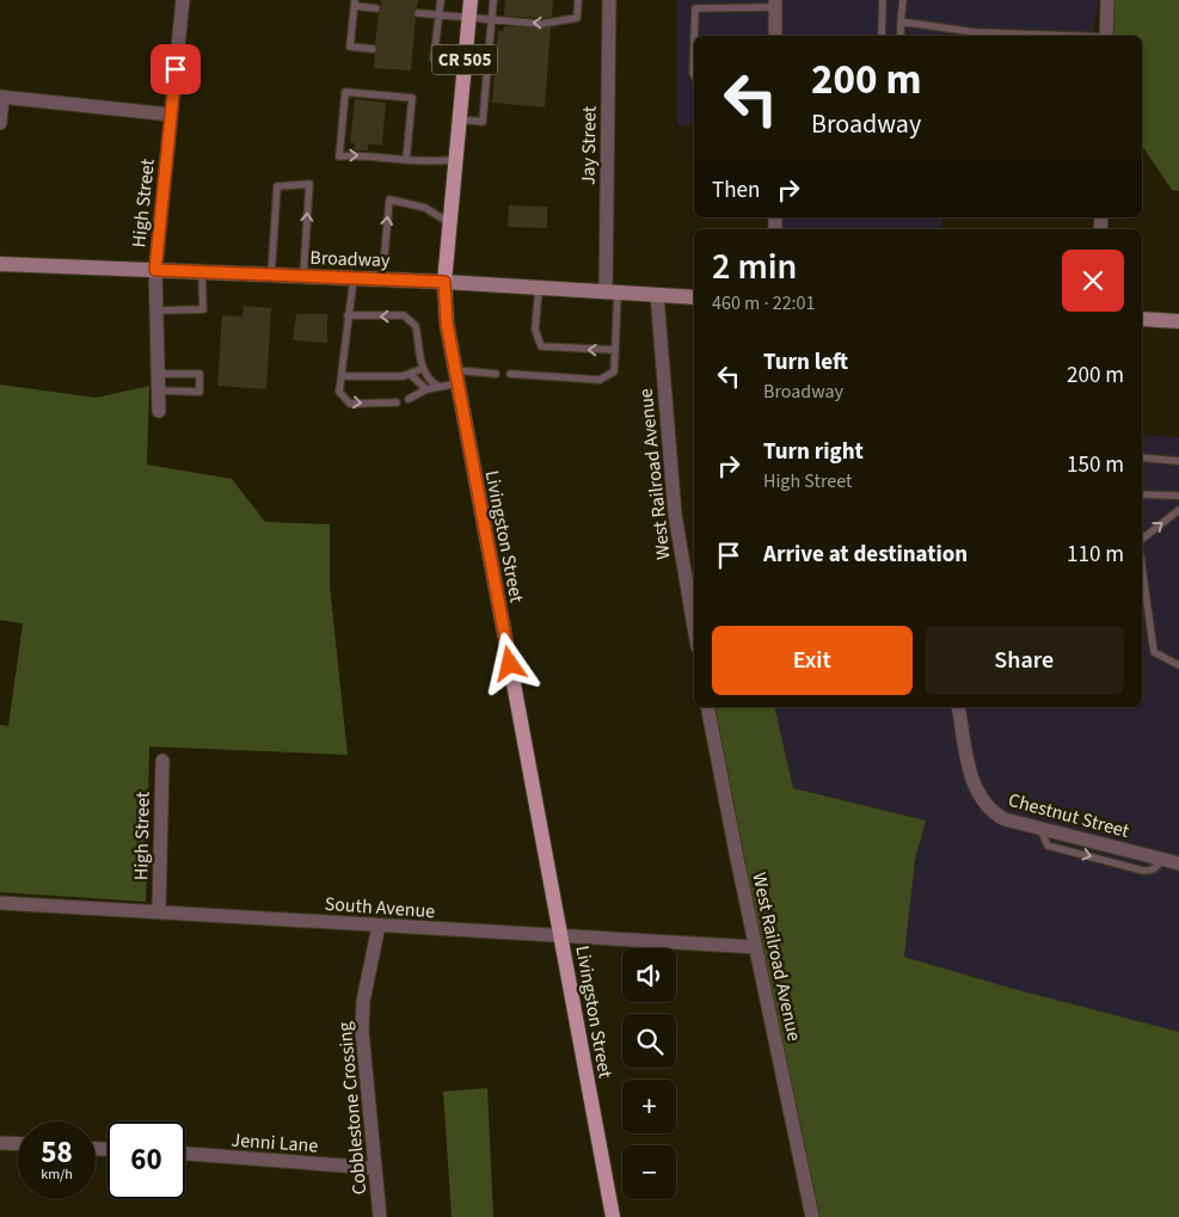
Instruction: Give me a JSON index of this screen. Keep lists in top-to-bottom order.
{
  "streets": {
    "main road": ["CR 505", "Livingston Street"],
    "street": [
      "Jay Street",
      "High Street",
      "Broadway",
      "West Railroad Avenue",
      "Chestnut Street",
      "South Avenue",
      "Cobblestone Crossing",
      "Jenni Lane"
    ]
  },
  "crossings": [
    ["Jay Street", "Broadway"],
    ["High Street", "Broadway"],
    ["High Street", "South Avenue"],
    ["Broadway", "West Railroad Avenue"],
    ["Broadway", "Livingston Street"],
    ["West Railroad Avenue", "South Avenue"],
    ["Livingston Street", "South Avenue"],
    ["South Avenue", "Cobblestone Crossing"],
    ["Cobblestone Crossing", "Jenni Lane"]
  ],
  "page": {
    "turn": ["200 m", "Broadway"],
    "then": "Then",
    "heading": ["2 min", "460 m · 22:01"],
    "list": [
      {
        "name": "Turn left",
        "note": "Broadway",
        "value": "200 m"
      },
      {
        "name": "Turn right",
        "note": "High Street",
        "value": "150 m"
      },
      {
        "name": "Arrive at destination",
        "value": "110 m"
      }
    ],
    "buttons": ["Exit", "Share"],
    "map_buttons": ["+", "−"],
    "speed": "58 km/h",
    "limit": "60"
  }
}
